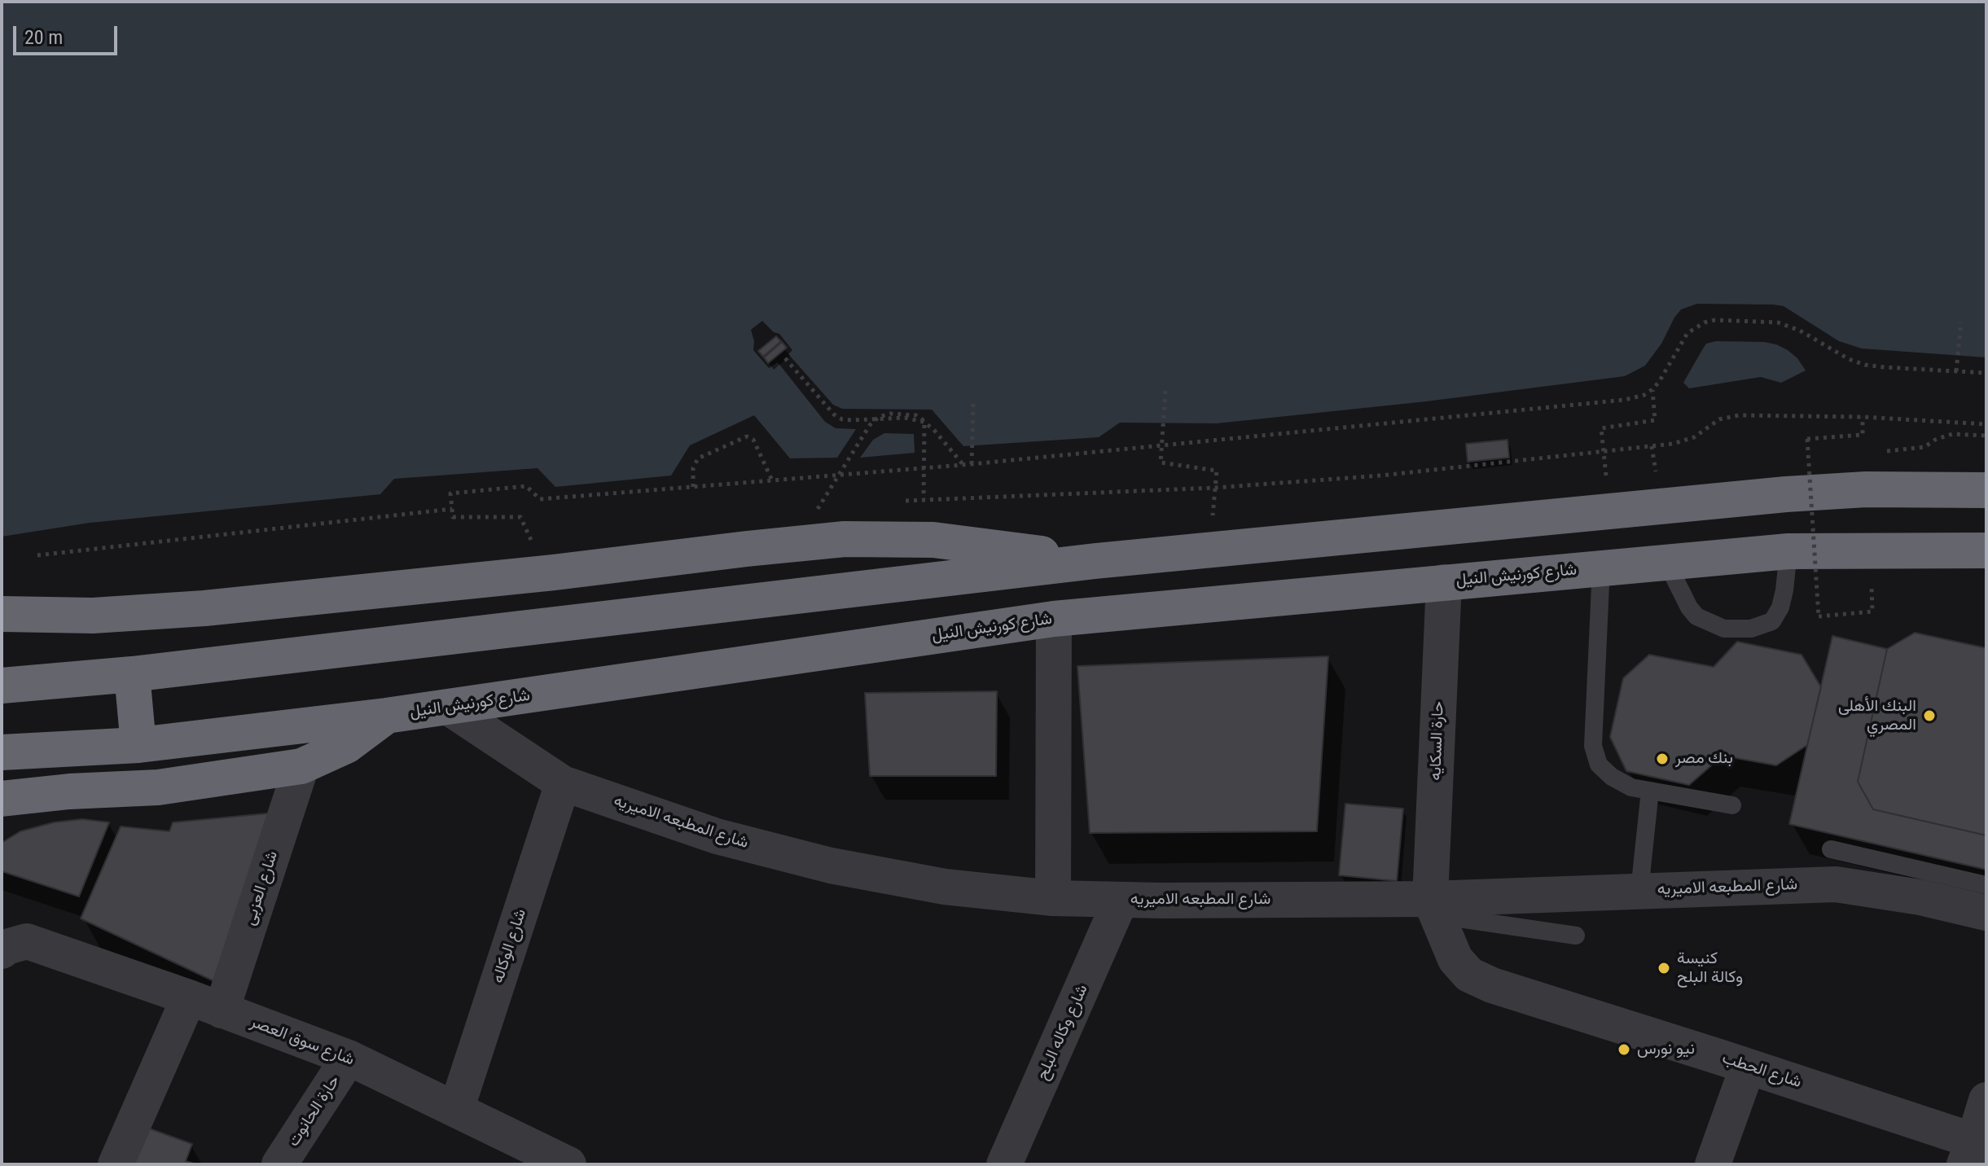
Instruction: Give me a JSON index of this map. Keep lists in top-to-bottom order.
{
  "streets": {
    "highway": ["شارع كورنيش النيل"],
    "street": [
      "حارة السكايه",
      "شارع المطبعه الاميريه",
      "شارع العزبى",
      "شارع الوكاله",
      "شارع وكاله البلح",
      "شارع سوق العصر",
      "شارع الحطب",
      "حارة الحانوت"
    ]
  },
  "crossings": [
    ["شارع كورنيش النيل", "حارة السكايه"],
    ["شارع كورنيش النيل", "شارع المطبعه الاميريه"],
    ["حارة السكايه", "شارع المطبعه الاميريه"],
    ["حارة السكايه", "شارع الحطب"],
    ["شارع المطبعه الاميريه", "شارع الوكاله"],
    ["شارع المطبعه الاميريه", "شارع وكاله البلح"],
    ["شارع المطبعه الاميريه", "شارع الحطب"],
    ["شارع العزبى", "شارع سوق العصر"],
    ["شارع الوكاله", "شارع سوق العصر"],
    ["شارع سوق العصر", "حارة الحانوت"]
  ],
  "places": [
    "البنك الأهلى المصري",
    "بنك مصر",
    "كنيسة وكالة البلح",
    "نيو نورس"
  ],
  "scale_bar": "20 m"
}
